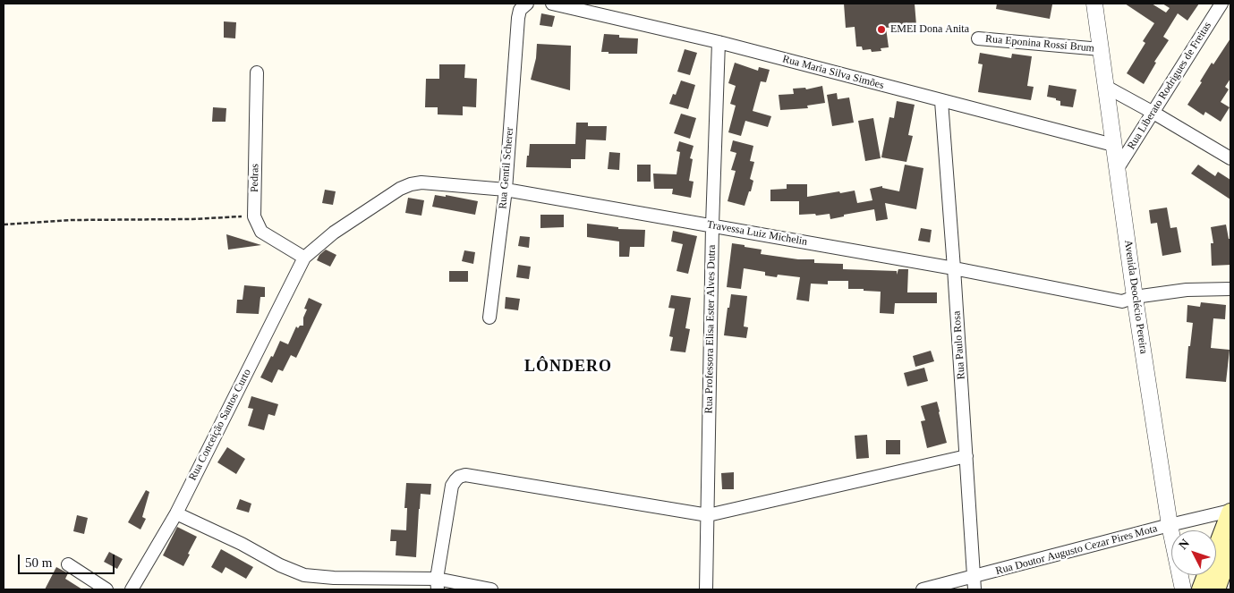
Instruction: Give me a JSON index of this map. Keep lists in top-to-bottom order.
{
  "streets": {
    "street": [
      "Rua Eponina Rossi Brum",
      "Rua Maria Silva Simões",
      "Rua Liberato Rodrigues de Freitas",
      "Rua Gentil Scherer",
      "Pedras",
      "Travessa Luiz Michelin",
      "Avenida Deoclécio Pereira",
      "Rua Professora Elisa Ester Alves Dutra",
      "Rua Paulo Rosa",
      "Rua Conceição Santos Curto",
      "Rua Doutor Augusto Cezar Pires Mota"
    ]
  },
  "crossings": [
    ["Rua Eponina Rossi Brum", "Avenida Deoclécio Pereira"],
    ["Rua Maria Silva Simões", "Avenida Deoclécio Pereira"],
    ["Rua Maria Silva Simões", "Rua Professora Elisa Ester Alves Dutra"],
    ["Rua Maria Silva Simões", "Rua Paulo Rosa"],
    ["Rua Liberato Rodrigues de Freitas", "Avenida Deoclécio Pereira"],
    ["Rua Gentil Scherer", "Travessa Luiz Michelin"],
    ["Travessa Luiz Michelin", "Avenida Deoclécio Pereira"],
    ["Travessa Luiz Michelin", "Rua Professora Elisa Ester Alves Dutra"],
    ["Travessa Luiz Michelin", "Rua Paulo Rosa"],
    ["Travessa Luiz Michelin", "Rua Conceição Santos Curto"],
    ["Avenida Deoclécio Pereira", "Rua Doutor Augusto Cezar Pires Mota"],
    ["Rua Paulo Rosa", "Rua Doutor Augusto Cezar Pires Mota"]
  ],
  "districts": ["LÔNDERO"],
  "places": ["EMEI Dona Anita"],
  "scale_bar": "50 m",
  "north": "top left"
}
